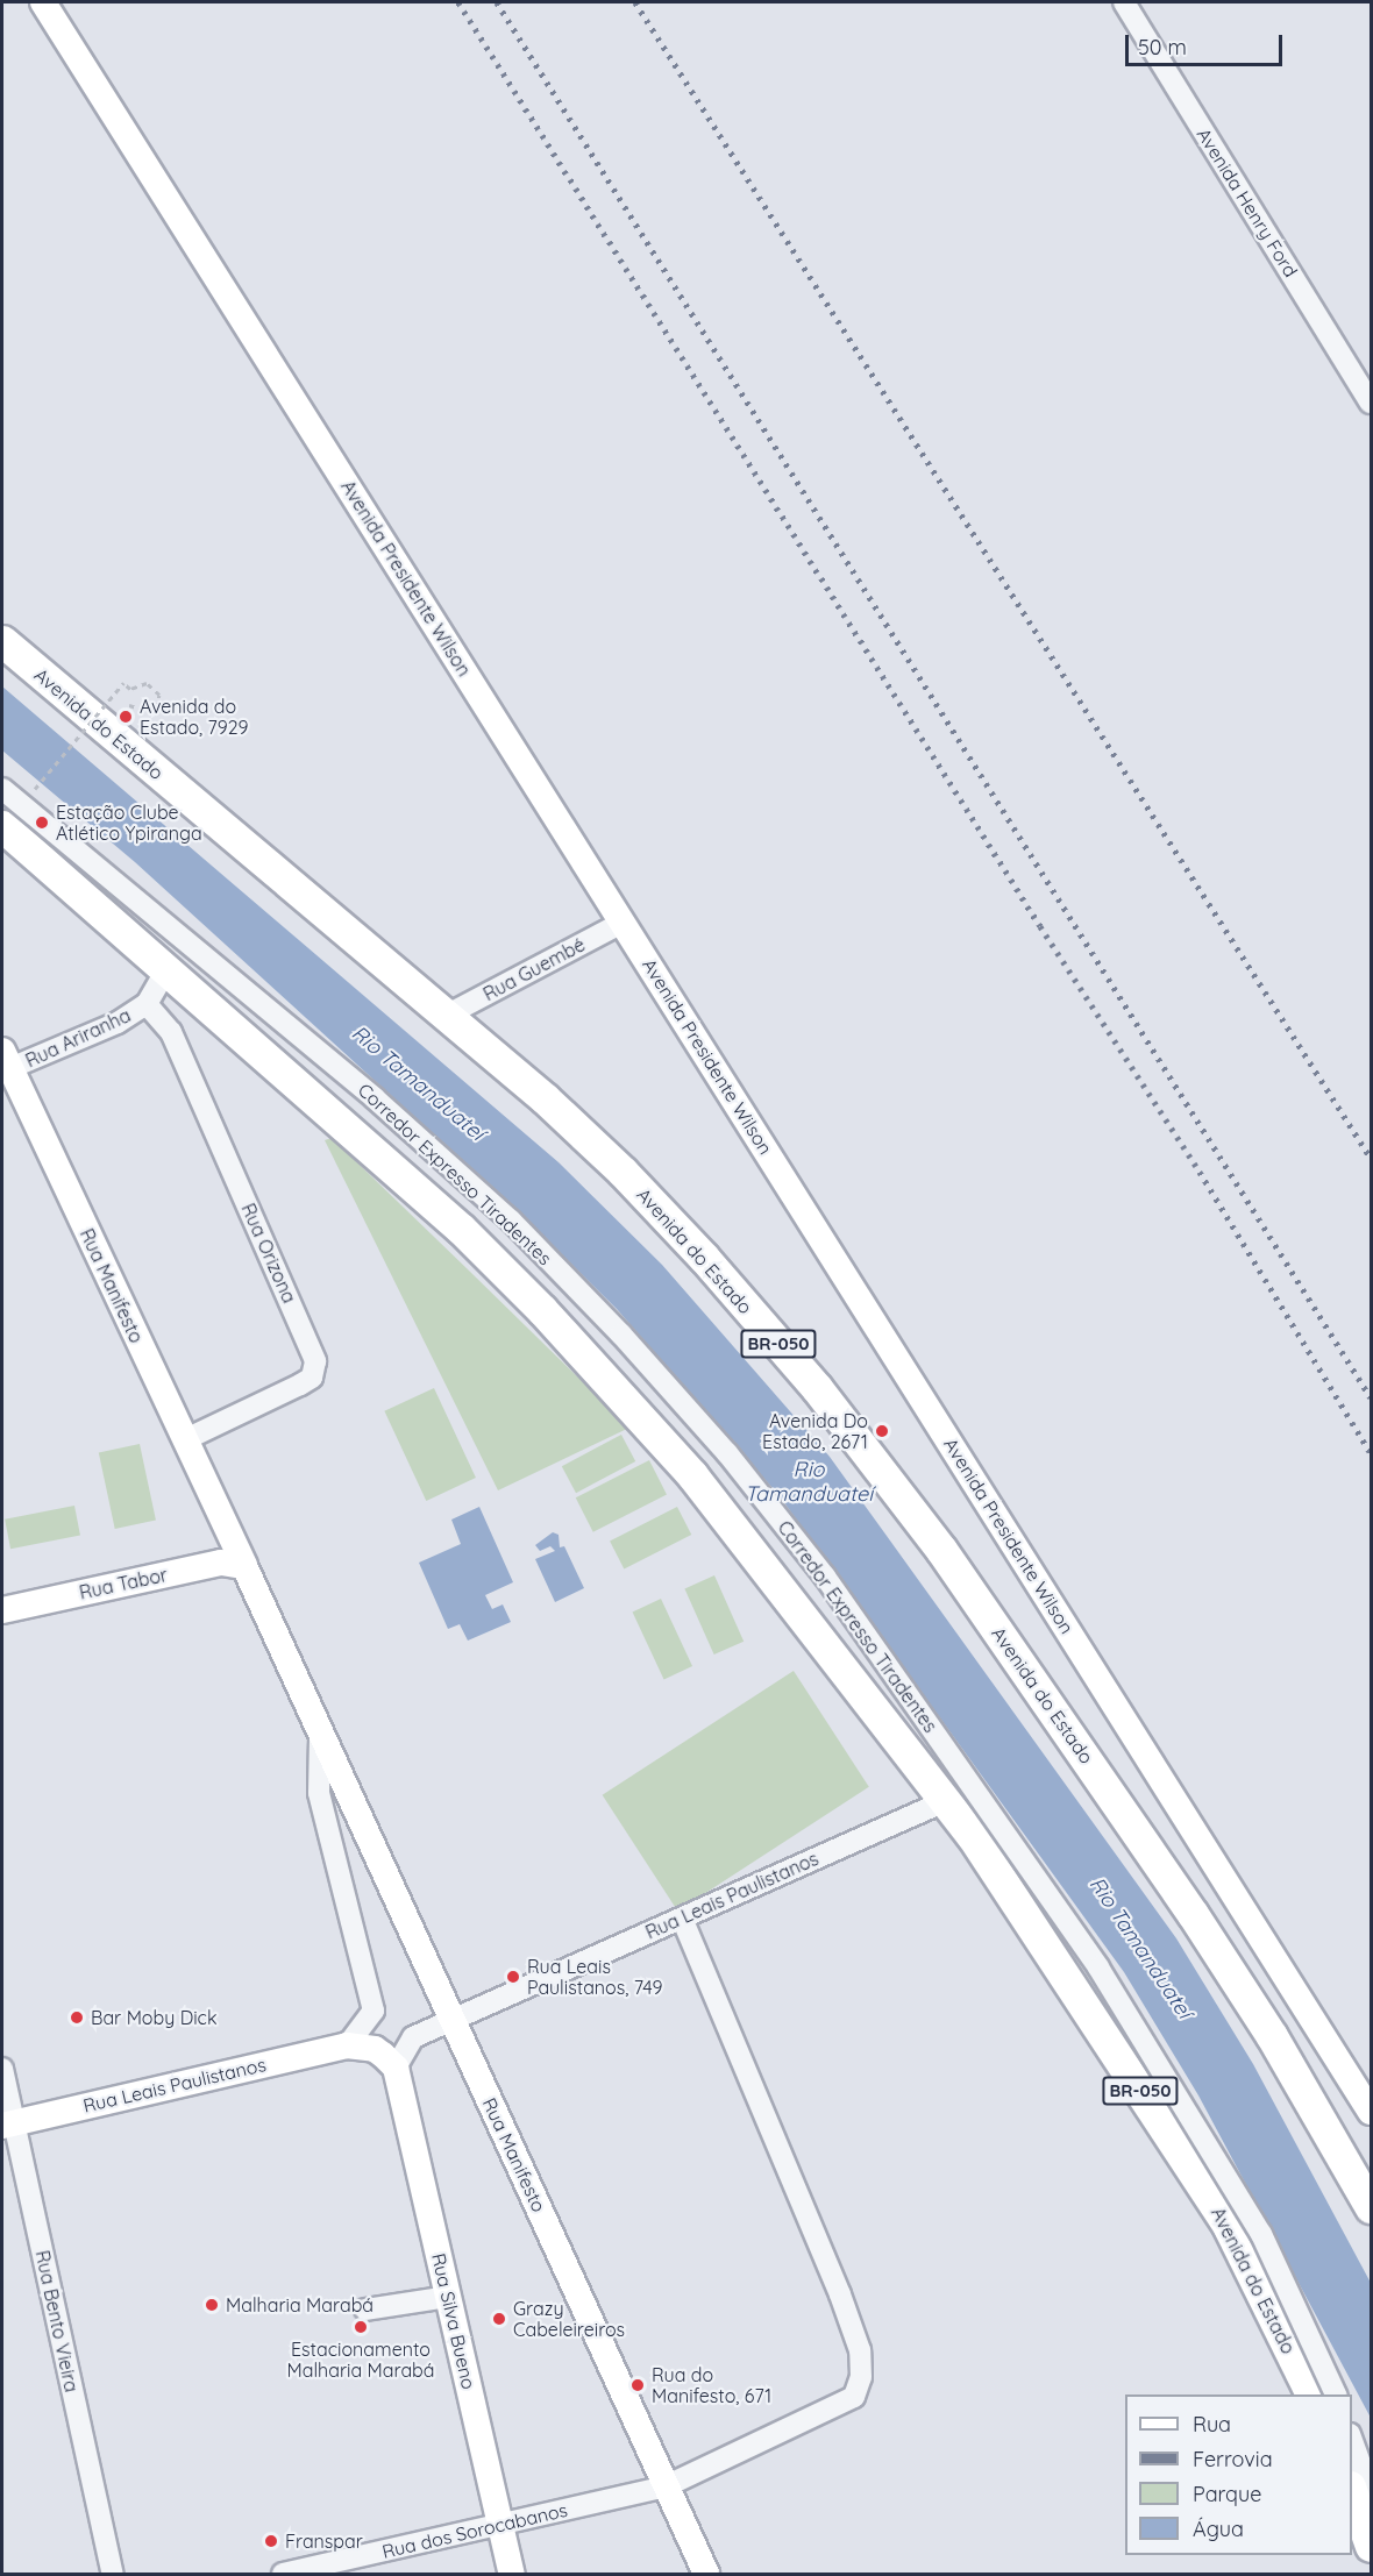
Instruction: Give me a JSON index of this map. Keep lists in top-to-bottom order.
{
  "streets": {
    "highway": ["Avenida do Estado", "BR-050"],
    "main road": [
      "Avenida Presidente Wilson",
      "Rua Manifesto",
      "Rua Tabor",
      "Rua Leais Paulistanos",
      "Rua Silva Bueno"
    ],
    "street": [
      "Avenida Henry Ford",
      "Rua Guembé",
      "Rua Ariranha",
      "Corredor Expresso Tiradentes",
      "Rua Orizona",
      "Rua Bento Vieira",
      "Rua dos Sorocabanos"
    ]
  },
  "crossings": [
    ["Avenida Presidente Wilson", "Rua Guembé"],
    ["Avenida do Estado", "Rua Guembé"],
    ["Avenida do Estado", "Rua Ariranha"],
    ["Avenida do Estado", "Rua Leais Paulistanos"],
    ["Rua Ariranha", "Rua Orizona"],
    ["Rua Ariranha", "Rua Manifesto"],
    ["Rua Orizona", "Rua Manifesto"],
    ["Rua Manifesto", "Rua Tabor"],
    ["Rua Manifesto", "Rua Leais Paulistanos"],
    ["Rua Manifesto", "Rua dos Sorocabanos"],
    ["Rua Leais Paulistanos", "Rua Bento Vieira"],
    ["Rua Leais Paulistanos", "Rua Silva Bueno"],
    ["Rua Leais Paulistanos", "Rua dos Sorocabanos"],
    ["Rua Silva Bueno", "Rua dos Sorocabanos"]
  ],
  "water": ["Rio Tamanduateí"],
  "places": [
    "Avenida do Estado, 7929",
    "Estação Clube Atlético Ypiranga",
    "Avenida Do Estado, 2671",
    "Rua Leais Paulistanos, 749",
    "Bar Moby Dick",
    "Malharia Marabá",
    "Grazy Cabeleireiros",
    "Estacionamento Malharia Marabá",
    "Rua do Manifesto, 671",
    "Franspar"
  ],
  "legend": [
    "Rua",
    "Ferrovia",
    "Parque",
    "Água"
  ],
  "scale_bar": "50 m"
}
